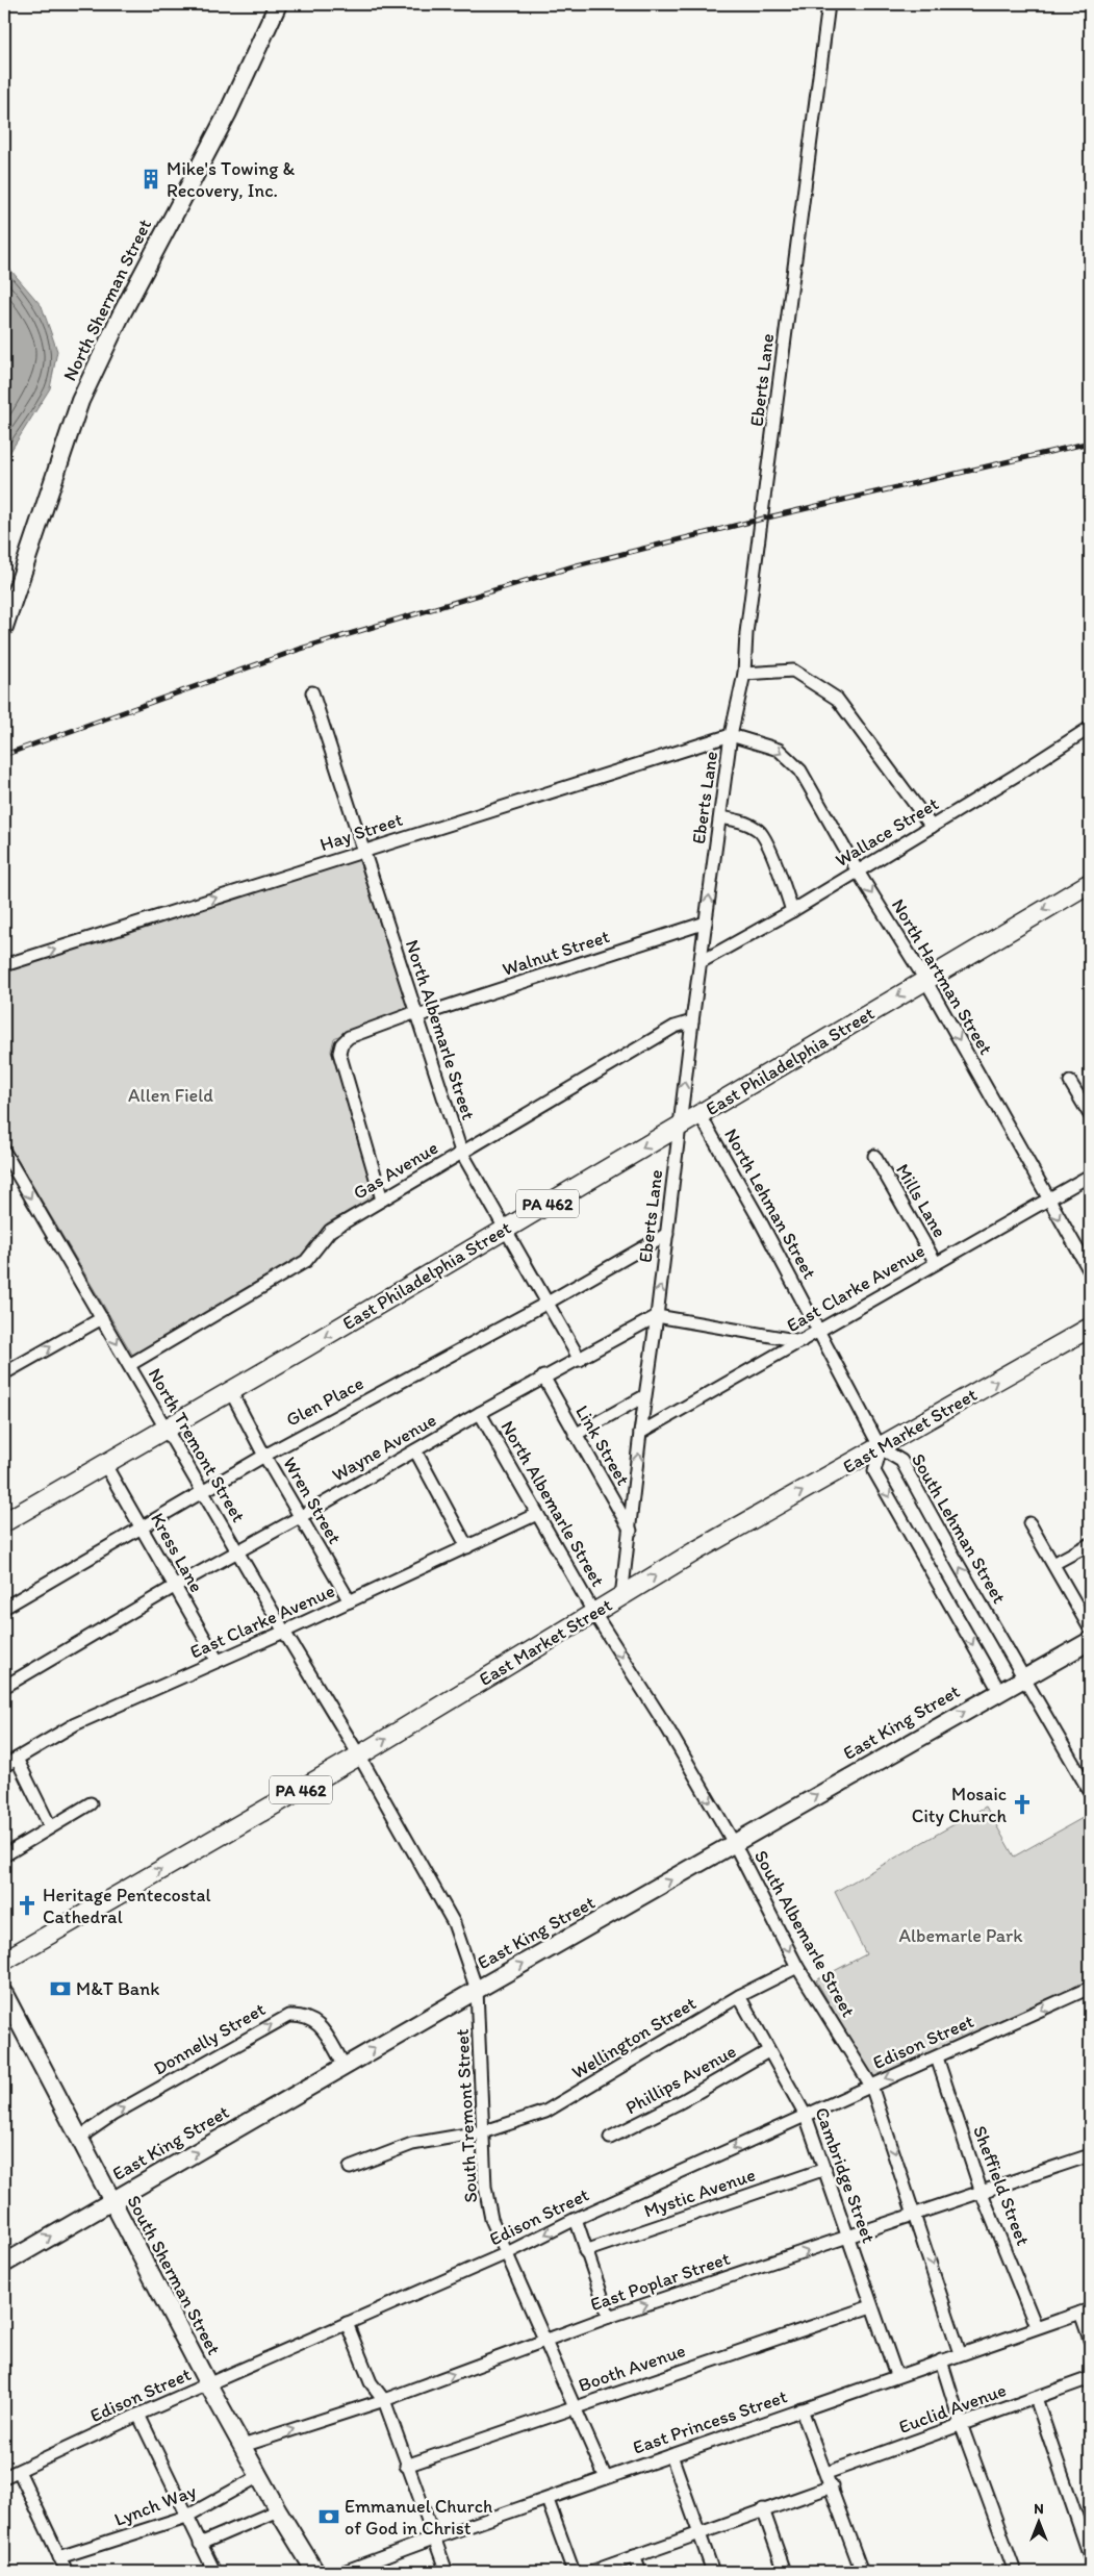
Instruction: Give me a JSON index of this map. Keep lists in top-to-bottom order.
{
  "streets": {
    "main road": [
      "North Sherman Street",
      "East Philadelphia Street",
      "PA 462",
      "East Market Street",
      "East King Street",
      "South Sherman Street"
    ],
    "street": [
      "Eberts Lane",
      "Hay Street",
      "Wallace Street",
      "Walnut Street",
      "North Hartman Street",
      "North Albemarle Street",
      "Gas Avenue",
      "Mills Lane",
      "North Lehman Street",
      "East Clarke Avenue",
      "Glen Place",
      "North Tremont Street",
      "Link Street",
      "Wayne Avenue",
      "Wren Street",
      "South Lehman Street",
      "Kress Lane",
      "South Albemarle Street",
      "Wellington Street",
      "Donnelly Street",
      "Edison Street",
      "Phillips Avenue",
      "South Tremont Street",
      "Cambridge Street",
      "Sheffield Street",
      "Mystic Avenue",
      "East Poplar Street",
      "Booth Avenue",
      "Euclid Avenue",
      "East Princess Street",
      "Lynch Way"
    ]
  },
  "crossings": [
    ["Eberts Lane", "Hay Street"],
    ["Eberts Lane", "Wallace Street"],
    ["Eberts Lane", "Walnut Street"],
    ["Eberts Lane", "North Hartman Street"],
    ["Eberts Lane", "East Philadelphia Street"],
    ["Eberts Lane", "Gas Avenue"],
    ["Eberts Lane", "East Clarke Avenue"],
    ["Eberts Lane", "Glen Place"],
    ["Eberts Lane", "East Market Street"],
    ["Eberts Lane", "Link Street"],
    ["Eberts Lane", "Wayne Avenue"],
    ["Hay Street", "North Hartman Street"],
    ["Hay Street", "North Albemarle Street"],
    ["Wallace Street", "North Hartman Street"],
    ["Walnut Street", "North Albemarle Street"],
    ["North Hartman Street", "East Philadelphia Street"],
    ["North Hartman Street", "East Clarke Avenue"],
    ["North Albemarle Street", "East Philadelphia Street"],
    ["North Albemarle Street", "Gas Avenue"],
    ["North Albemarle Street", "East Clarke Avenue"],
    ["North Albemarle Street", "Glen Place"],
    ["North Albemarle Street", "East Market Street"],
    ["North Albemarle Street", "Wayne Avenue"],
    ["North Albemarle Street", "South Albemarle Street"],
    ["East Philadelphia Street", "North Lehman Street"],
    ["East Philadelphia Street", "North Tremont Street"],
    ["East Philadelphia Street", "Wren Street"],
    ["East Philadelphia Street", "Kress Lane"],
    ["Gas Avenue", "North Tremont Street"],
    ["Mills Lane", "East Clarke Avenue"],
    ["North Lehman Street", "East Clarke Avenue"],
    ["North Lehman Street", "East Market Street"],
    ["North Lehman Street", "South Lehman Street"],
    ["East Clarke Avenue", "North Tremont Street"],
    ["East Clarke Avenue", "Wren Street"],
    ["East Clarke Avenue", "Kress Lane"],
    ["Glen Place", "North Tremont Street"],
    ["Glen Place", "Wren Street"],
    ["Glen Place", "Kress Lane"],
    ["East Market Street", "North Tremont Street"],
    ["East Market Street", "South Lehman Street"],
    ["East Market Street", "South Albemarle Street"],
    ["East Market Street", "South Tremont Street"],
    ["North Tremont Street", "Wayne Avenue"],
    ["North Tremont Street", "South Tremont Street"],
    ["Link Street", "Wayne Avenue"],
    ["Wayne Avenue", "Wren Street"],
    ["Wayne Avenue", "Kress Lane"],
    ["South Lehman Street", "East King Street"],
    ["East King Street", "South Albemarle Street"],
    ["East King Street", "Donnelly Street"],
    ["East King Street", "South Tremont Street"],
    ["East King Street", "South Sherman Street"],
    ["South Albemarle Street", "Wellington Street"],
    ["South Albemarle Street", "Edison Street"],
    ["South Albemarle Street", "East Poplar Street"],
    ["South Albemarle Street", "East Princess Street"],
    ["Wellington Street", "South Tremont Street"],
    ["Wellington Street", "Cambridge Street"],
    ["Donnelly Street", "South Sherman Street"],
    ["Edison Street", "South Tremont Street"],
    ["Edison Street", "Cambridge Street"],
    ["Edison Street", "Sheffield Street"],
    ["Edison Street", "South Sherman Street"],
    ["Phillips Avenue", "Cambridge Street"],
    ["South Tremont Street", "East Poplar Street"],
    ["South Tremont Street", "Booth Avenue"],
    ["South Tremont Street", "East Princess Street"],
    ["Cambridge Street", "Mystic Avenue"],
    ["Cambridge Street", "East Poplar Street"],
    ["Cambridge Street", "Booth Avenue"],
    ["Cambridge Street", "East Princess Street"],
    ["Sheffield Street", "East Poplar Street"],
    ["Sheffield Street", "East Princess Street"],
    ["South Sherman Street", "East Poplar Street"],
    ["South Sherman Street", "Lynch Way"]
  ],
  "one_way": [
    "Hay Street",
    "North Hartman Street",
    "East Philadelphia Street",
    "East Market Street",
    "North Tremont Street",
    "East King Street",
    "South Albemarle Street",
    "Donnelly Street",
    "Edison Street",
    "East Poplar Street"
  ],
  "parks": ["Allen Field", "Albemarle Park"],
  "places": {
    "building": ["Mike's Towing & Recovery, Inc."],
    "church": ["Mosaic City Church", "Heritage Pentecostal Cathedral"],
    "bank": ["M&T Bank", "Emmanuel Church of God in Christ"]
  },
  "north": "top"
}
